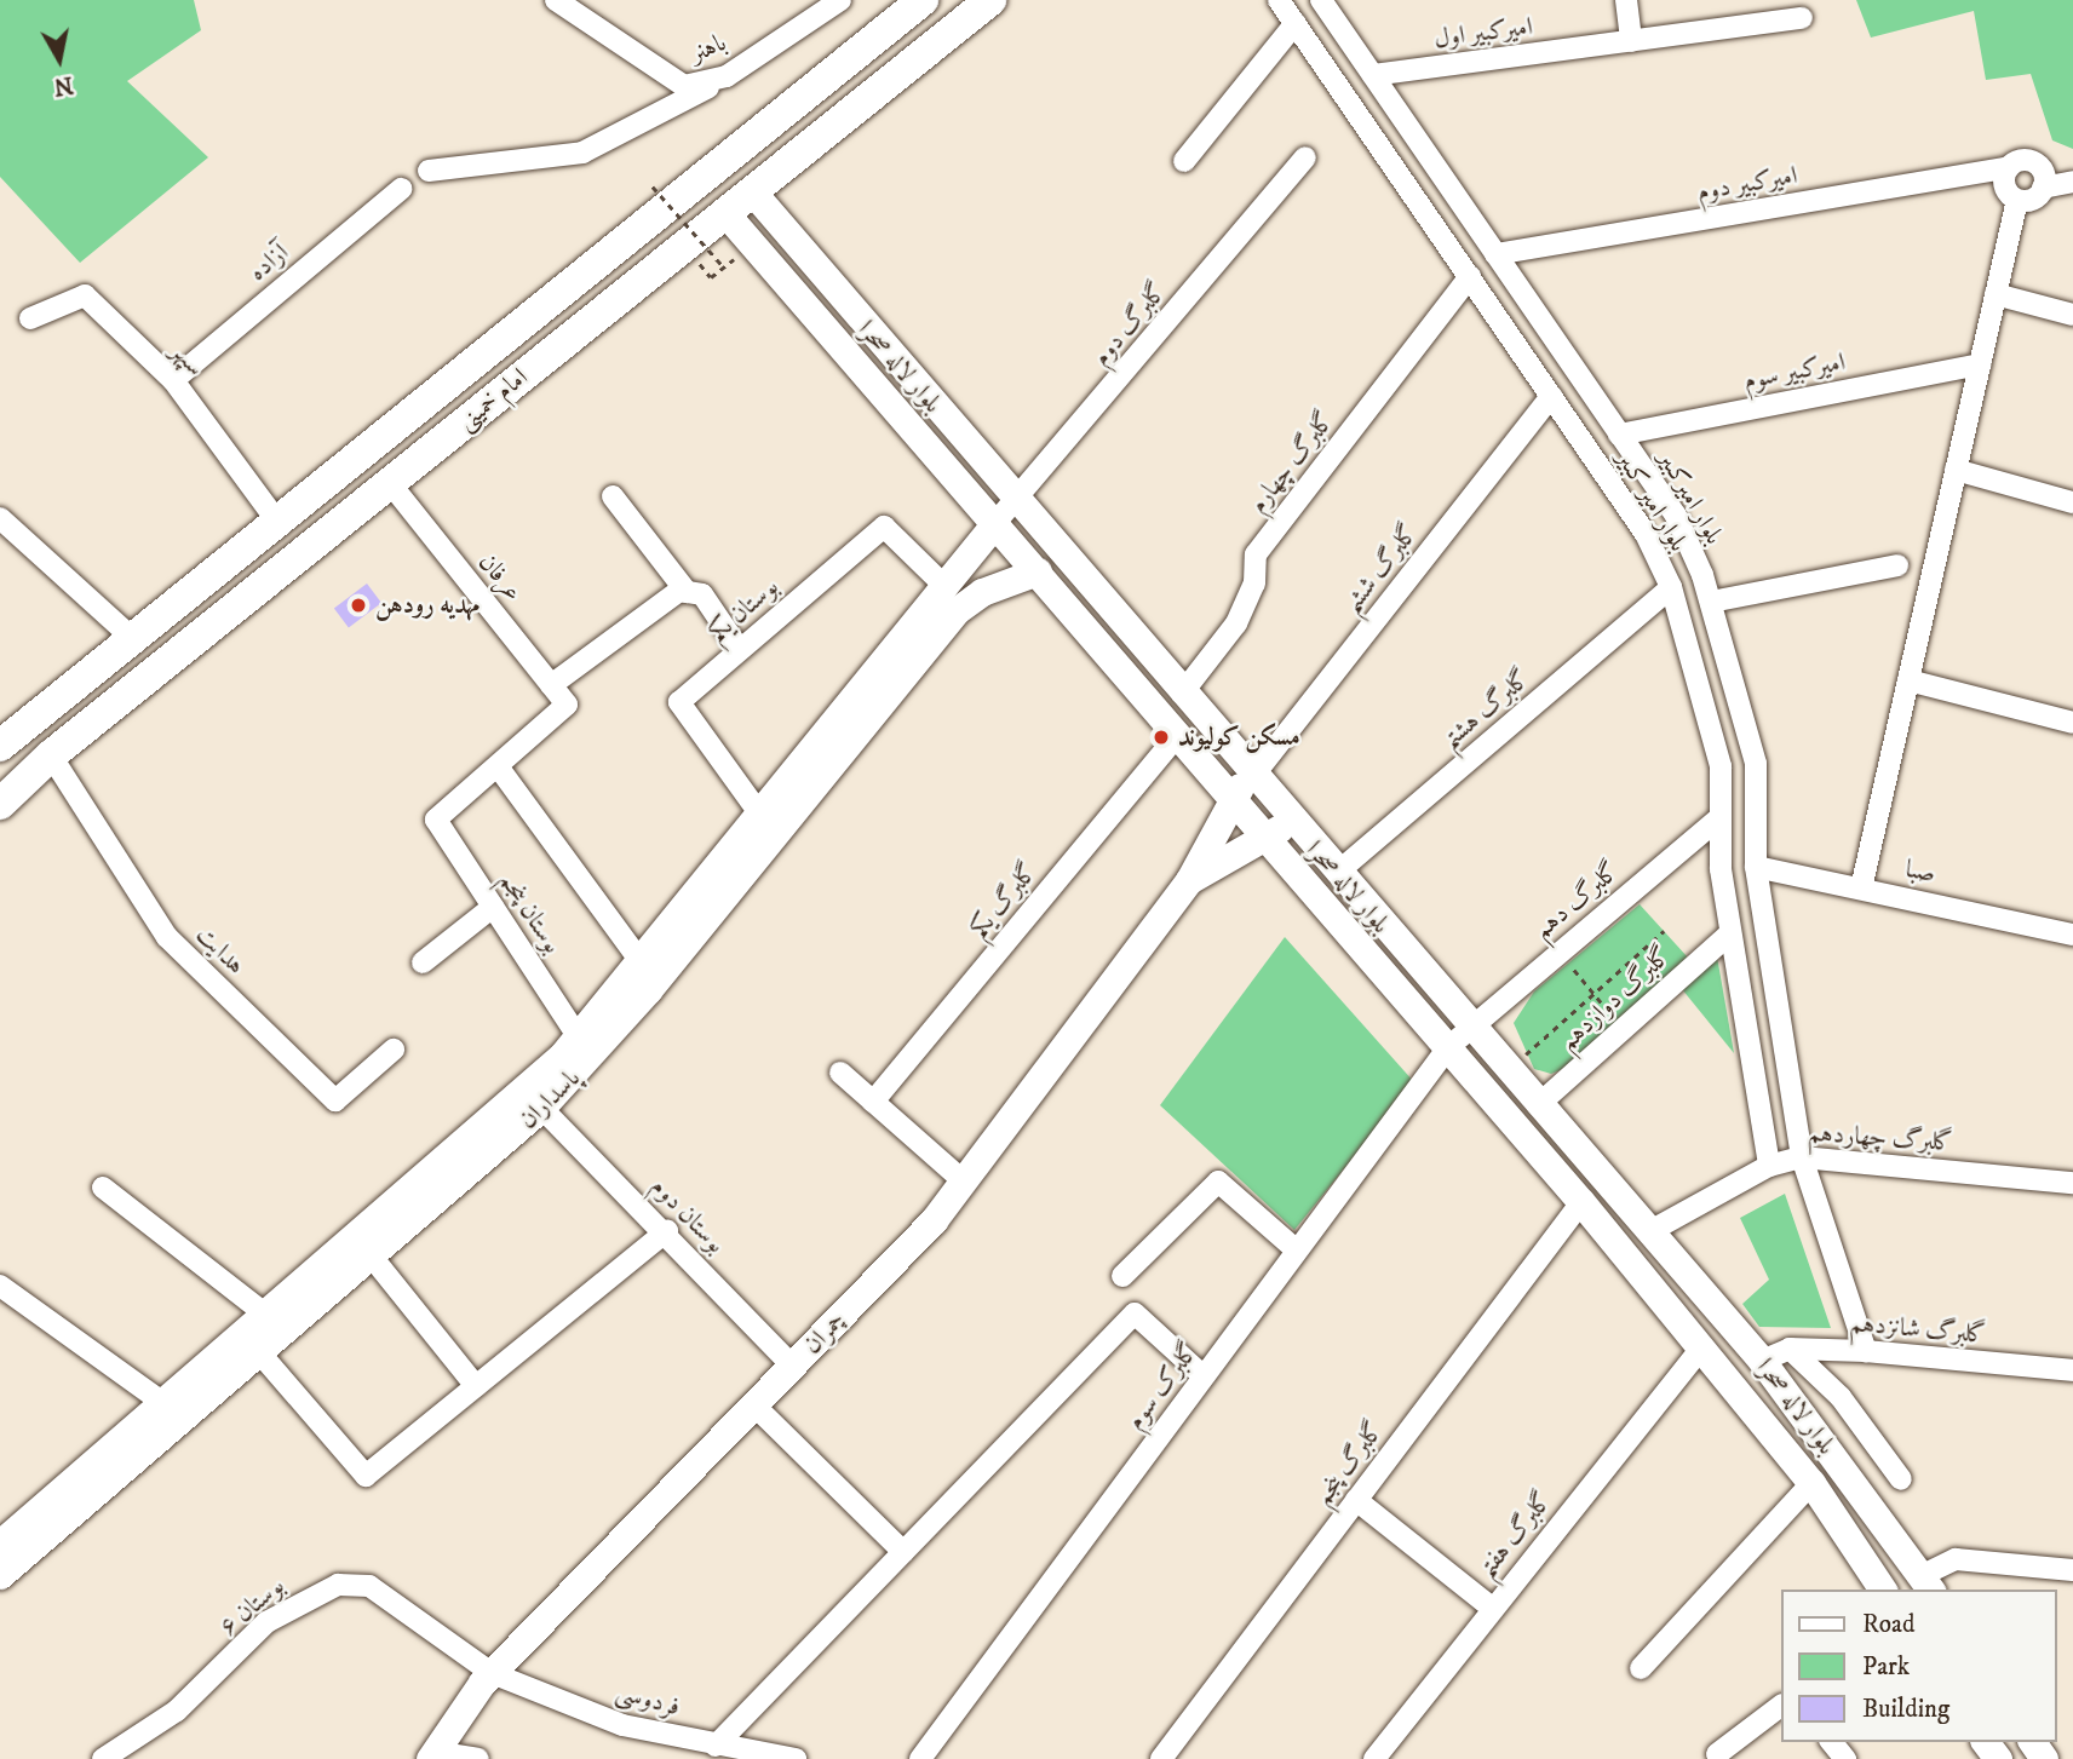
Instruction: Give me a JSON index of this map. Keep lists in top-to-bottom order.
{
  "streets": {
    "highway": ["امام خمینی"],
    "main road": ["بلوار لاله صحرا", "پاسداران", "چمران"],
    "street": [
      "امیرکبیر اول",
      "باهنر",
      "امیرکبیر دوم",
      "آزاده",
      "گلبرگ دوم",
      "سپهر",
      "امیرکبیر سوم",
      "گلبرگ چهارم",
      "بلوار امیرکبیر",
      "بلوار امیر کبیر",
      "گلبرگ ششم",
      "عرفان",
      "بوستان یکم",
      "گلبرگ هشتم",
      "صبا",
      "گلبرگ یکم",
      "گلبرگ دهم",
      "بوستان پنجم",
      "هدایت",
      "گلبرگ دوازدهم",
      "گلبرگ چهاردهم",
      "بوستان دوم",
      "گلبرگ شانزدهم",
      "گلبرک سوم",
      "گلبرگ پنجم",
      "گلبرگ هفتم",
      "بوستان ۶",
      "فردوسی"
    ]
  },
  "crossings": [
    ["امیرکبیر اول", "بلوار امیرکبیر"],
    ["امیرکبیر دوم", "بلوار امیرکبیر"],
    ["آزاده", "سپهر"],
    ["گلبرگ دوم", "بلوار لاله صحرا"],
    ["گلبرگ دوم", "پاسداران"],
    ["سپهر", "امام خمینی"],
    ["بلوار لاله صحرا", "امام خمینی"],
    ["بلوار لاله صحرا", "گلبرگ چهارم"],
    ["بلوار لاله صحرا", "گلبرگ ششم"],
    ["بلوار لاله صحرا", "گلبرگ هشتم"],
    ["بلوار لاله صحرا", "گلبرگ یکم"],
    ["بلوار لاله صحرا", "گلبرگ دهم"],
    ["بلوار لاله صحرا", "گلبرگ دوازدهم"],
    ["بلوار لاله صحرا", "پاسداران"],
    ["بلوار لاله صحرا", "گلبرگ چهاردهم"],
    ["بلوار لاله صحرا", "گلبرگ شانزدهم"],
    ["بلوار لاله صحرا", "چمران"],
    ["بلوار لاله صحرا", "گلبرک سوم"],
    ["بلوار لاله صحرا", "گلبرگ پنجم"],
    ["بلوار لاله صحرا", "گلبرگ هفتم"],
    ["امیرکبیر سوم", "بلوار امیرکبیر"],
    ["امام خمینی", "عرفان"],
    ["امام خمینی", "هدایت"],
    ["گلبرگ چهارم", "بلوار امیر کبیر"],
    ["بلوار امیرکبیر", "صبا"],
    ["بلوار امیرکبیر", "گلبرگ چهاردهم"],
    ["بلوار امیرکبیر", "گلبرگ شانزدهم"],
    ["بلوار امیر کبیر", "گلبرگ ششم"],
    ["بلوار امیر کبیر", "گلبرگ هشتم"],
    ["بلوار امیر کبیر", "گلبرگ دهم"],
    ["بلوار امیر کبیر", "گلبرگ دوازدهم"],
    ["بلوار امیر کبیر", "گلبرگ چهاردهم"],
    ["گلبرگ ششم", "چمران"],
    ["عرفان", "بوستان پنجم"],
    ["بوستان یکم", "پاسداران"],
    ["گلبرگ دهم", "گلبرک سوم"],
    ["بوستان پنجم", "پاسداران"],
    ["پاسداران", "بوستان دوم"],
    ["بوستان دوم", "چمران"],
    ["چمران", "بوستان ۶"],
    ["چمران", "فردوسی"],
    ["بوستان ۶", "فردوسی"]
  ],
  "places": ["مهدیه رودهن", "مسکن کولیوند"],
  "legend": ["Road", "Park", "Building"],
  "north": "bottom"
}
